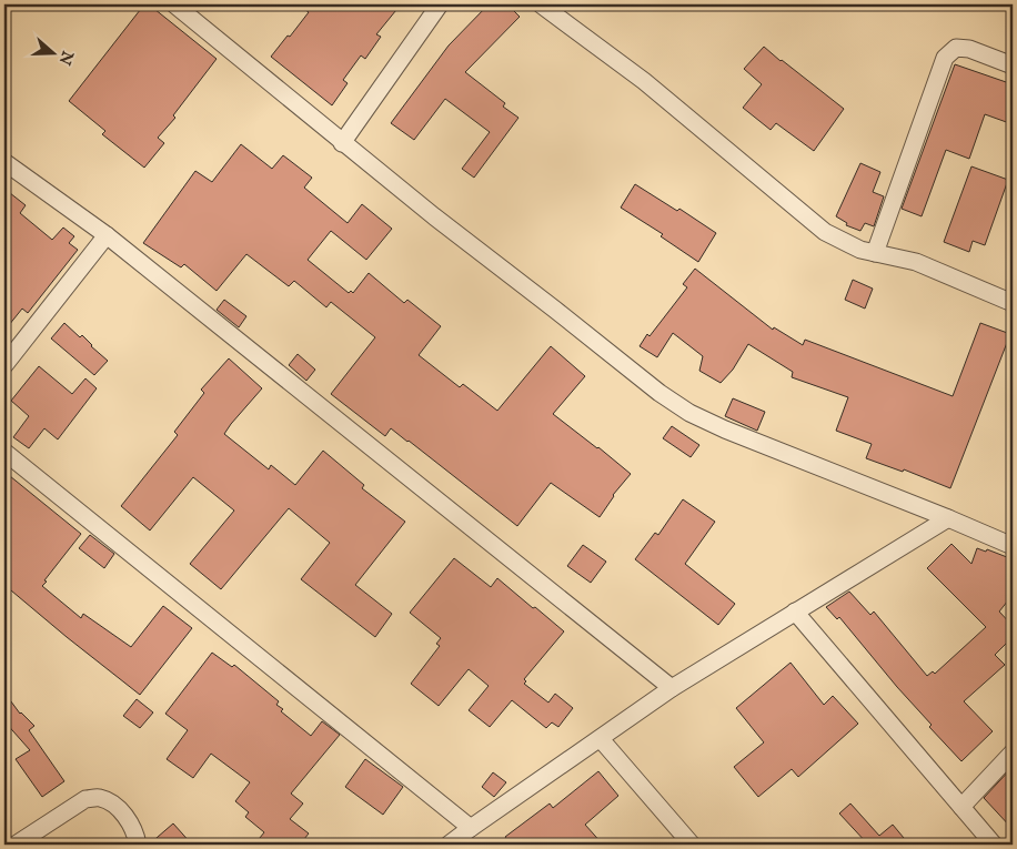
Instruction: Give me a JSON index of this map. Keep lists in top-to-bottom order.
{
  "north": "right"
}
